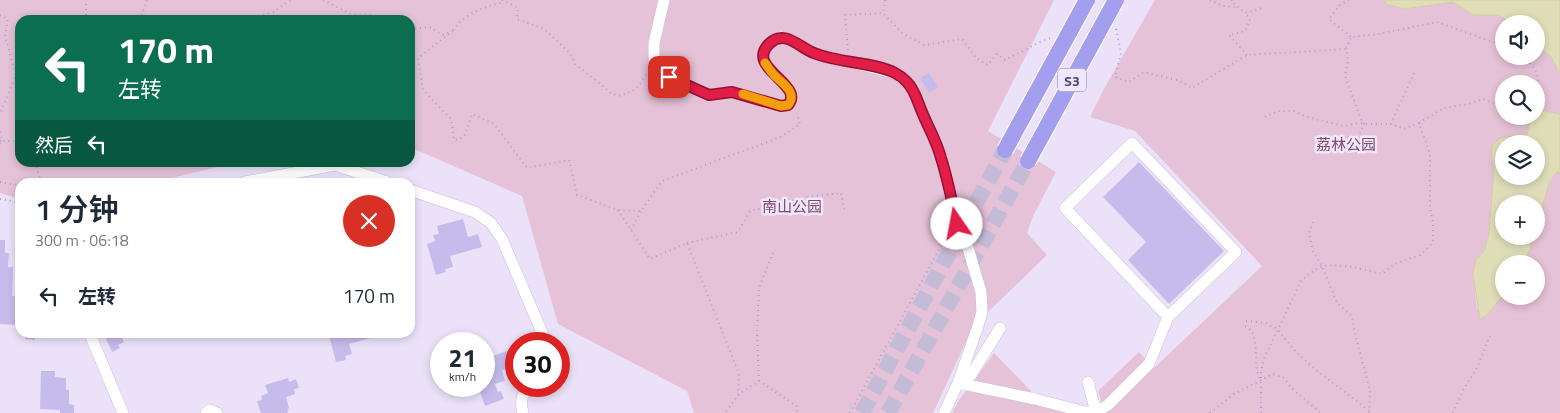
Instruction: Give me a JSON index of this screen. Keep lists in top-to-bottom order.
{
  "streets": {
    "highway": ["S3"]
  },
  "parks": ["荔林公园", "南山公园"],
  "page": {
    "map_buttons": ["+", "−"],
    "turn": ["170 m", "左转"],
    "then": "然后",
    "heading": ["1 分钟", "300 m · 06:18"],
    "list": [
      {
        "name": "左转",
        "value": "170 m"
      }
    ],
    "speed": "21 km/h",
    "limit": "30"
  }
}
